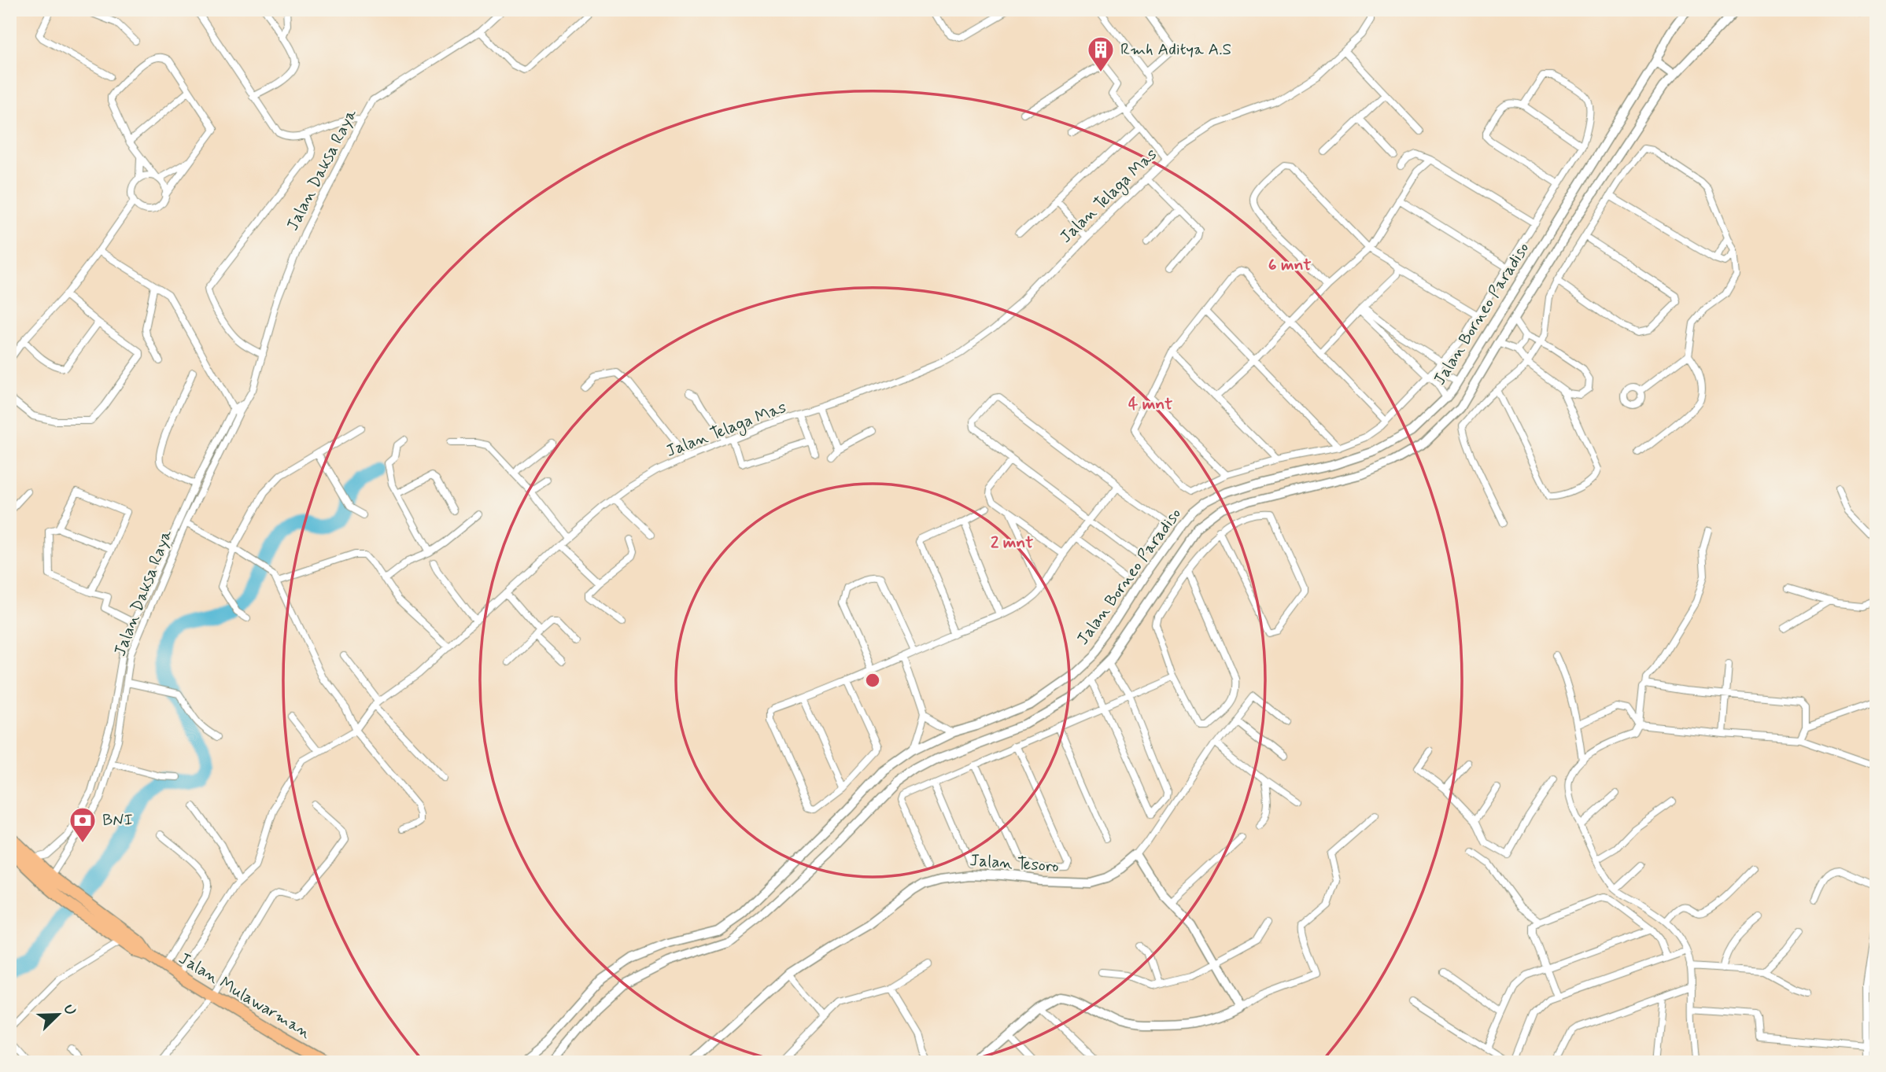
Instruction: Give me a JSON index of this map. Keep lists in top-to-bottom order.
{
  "streets": {
    "highway": ["Jalan Mulawarman"],
    "street": [
      "Jalan Daksa Raya",
      "Jalan Telaga Mas",
      "Jalan Borneo Paradiso",
      "Jalan Tesoro"
    ]
  },
  "crossings": [
    ["Jalan Daksa Raya", "Jalan Mulawarman"],
    ["Jalan Telaga Mas", "Jalan Mulawarman"]
  ],
  "places": {
    "building": ["Rmh Aditya A.S"],
    "bank": ["BNI"]
  },
  "north": "top right",
  "rings": ["6 mnt", "4 mnt", "2 mnt"]
}
